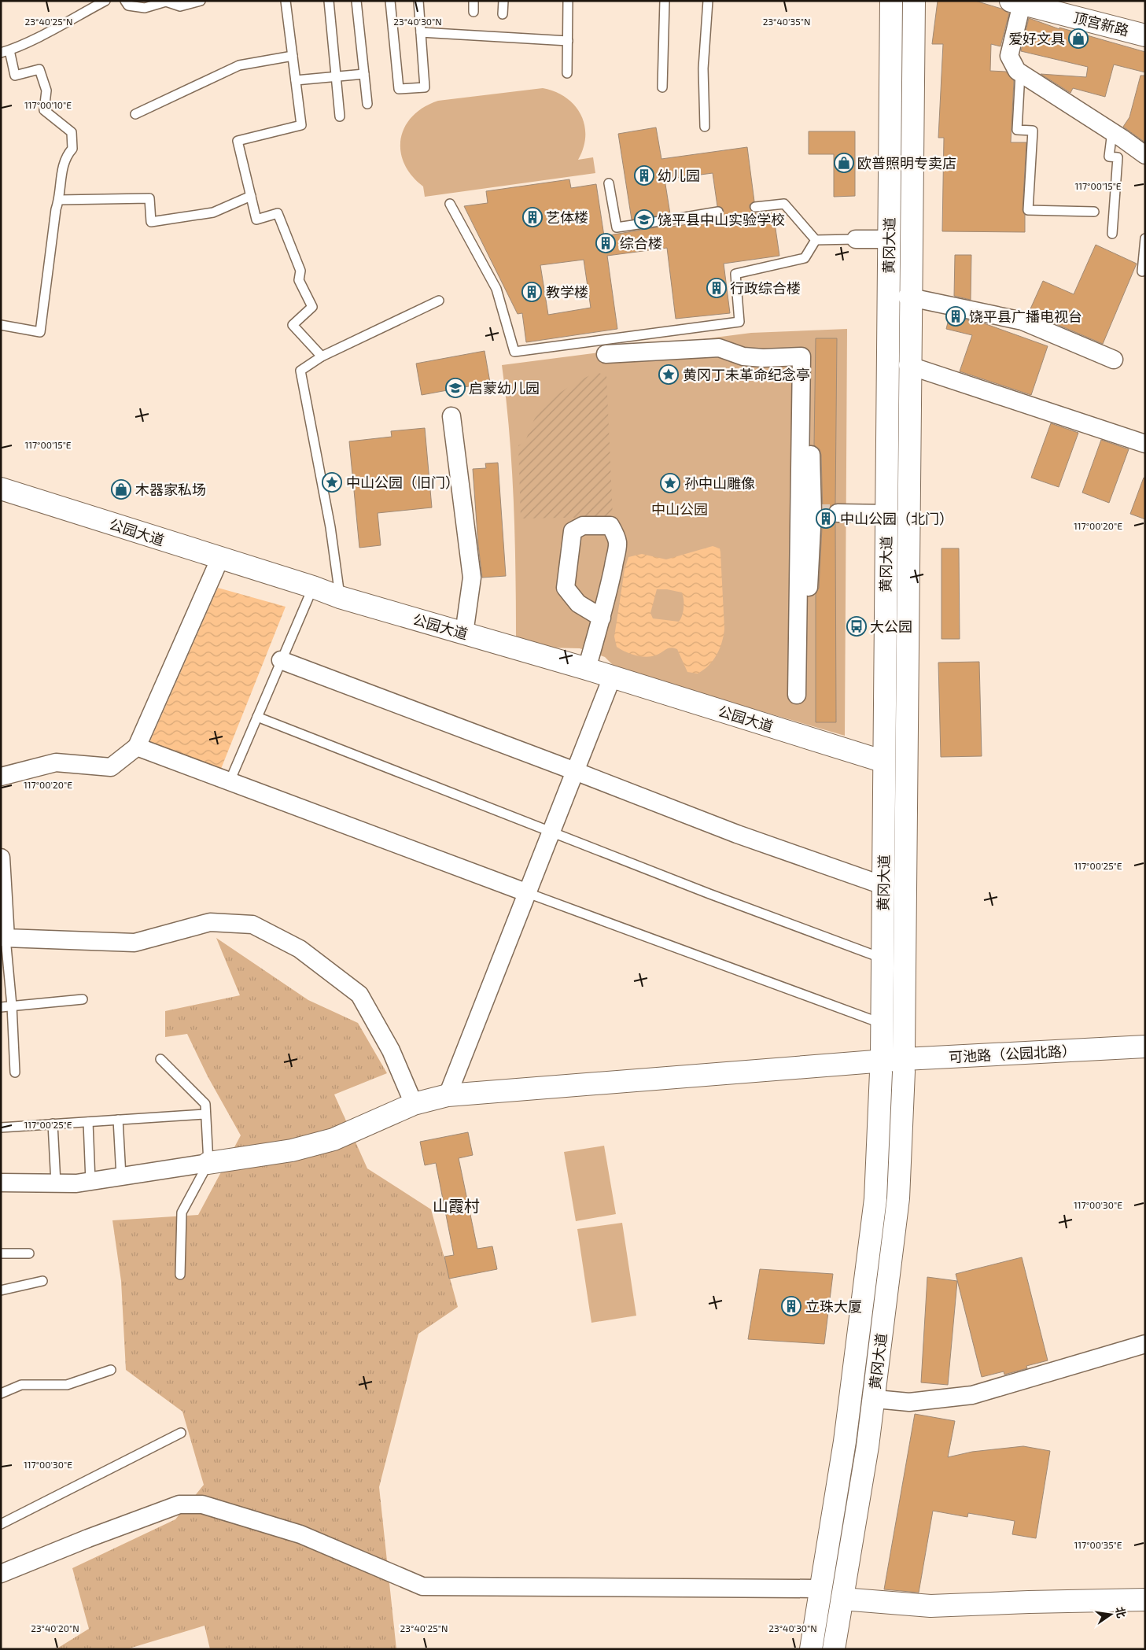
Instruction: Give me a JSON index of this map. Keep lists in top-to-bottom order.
{
  "streets": {
    "main road": [
      "顶宫新路",
      "黄冈大道",
      "公园大道",
      "可池路（公园北路）"
    ]
  },
  "crossings": [
    ["黄冈大道", "可池路（公园北路）"]
  ],
  "districts": ["山霞村"],
  "parks": ["中山公园"],
  "places": {
    "shop": ["爱好文具", "欧普照明专卖店", "木器家私场"],
    "building": [
      "幼儿园",
      "艺体楼",
      "综合楼",
      "行政综合楼",
      "教学楼",
      "饶平县广播电视台",
      "中山公园（北门）",
      "立珠大厦"
    ],
    "school or university": ["饶平县中山实验学校", "启蒙幼儿园"],
    "place": ["黄冈丁未革命纪念亭", "中山公园（旧门）", "孙中山雕像"],
    "bus stop": ["大公园"]
  },
  "north": "right",
  "coordinates": [
    "23°40'25\"N",
    "23°40'30\"N",
    "23°40'35\"N",
    "117°00'10\"E",
    "117°00'15\"E",
    "117°00'20\"E",
    "117°00'25\"E",
    "117°00'30\"E",
    "117°00'35\"E",
    "23°40'20\"N"
  ]
}
